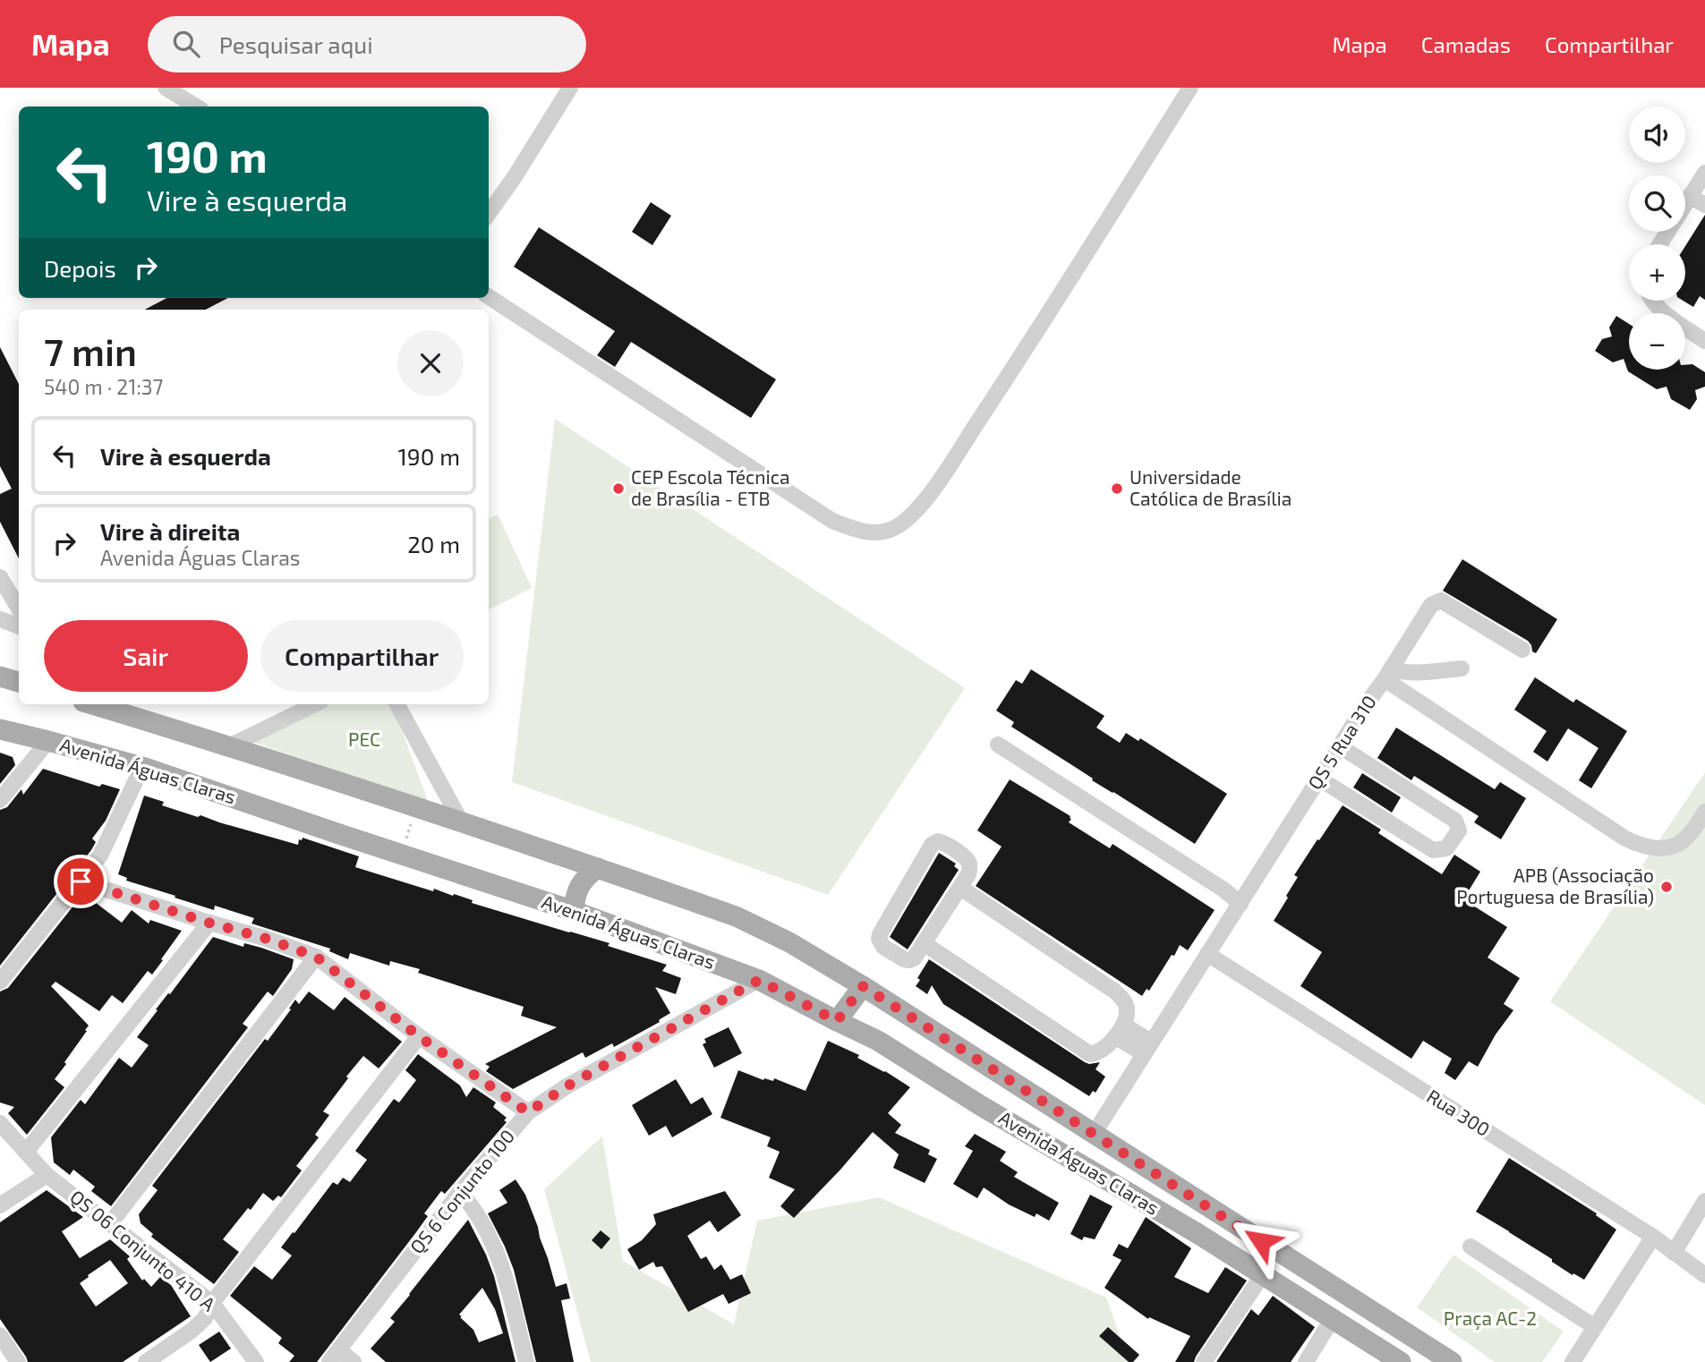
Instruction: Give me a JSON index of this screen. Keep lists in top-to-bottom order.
{
  "streets": {
    "main road": ["Avenida Águas Claras"],
    "street": [
      "QS 5 Rua 310",
      "Rua 300",
      "QS 6 Conjunto 100",
      "QS 06 Conjunto 410 A"
    ]
  },
  "crossings": [
    ["QS 5 Rua 310", "Avenida Águas Claras"],
    ["QS 5 Rua 310", "Rua 300"],
    ["Avenida Águas Claras", "QS 6 Conjunto 100"]
  ],
  "parks": ["PEC", "Praça AC-2"],
  "places": ["CEP Escola Técnica de Brasília - ETB", "Universidade Católica de Brasília", "APB (Associação Portuguesa de Brasília)"],
  "page": {
    "header": "Mapa",
    "search": "Pesquisar aqui",
    "nav": ["Mapa", "Camadas", "Compartilhar"],
    "map_buttons": ["+", "−"],
    "turn": ["190 m", "Vire à esquerda"],
    "then": "Depois",
    "heading": ["7 min", "540 m · 21:37"],
    "list": [
      {
        "name": "Vire à esquerda",
        "value": "190 m"
      },
      {
        "name": "Vire à direita",
        "note": "Avenida Águas Claras",
        "value": "20 m"
      }
    ],
    "buttons": ["Sair", "Compartilhar"]
  }
}
